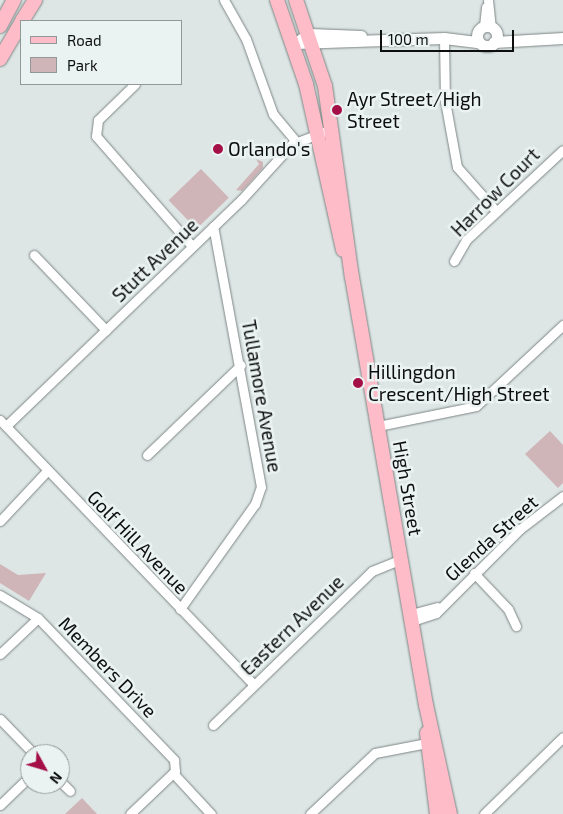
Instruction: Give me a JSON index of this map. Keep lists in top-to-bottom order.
{
  "streets": {
    "main road": ["High Street"],
    "street": [
      "Harrow Court",
      "Stutt Avenue",
      "Tullamore Avenue",
      "Glenda Street",
      "Golf Hill Avenue",
      "Eastern Avenue",
      "Members Drive"
    ]
  },
  "crossings": [
    ["Stutt Avenue", "Tullamore Avenue"],
    ["Stutt Avenue", "High Street"],
    ["Stutt Avenue", "Golf Hill Avenue"],
    ["Tullamore Avenue", "Golf Hill Avenue"],
    ["High Street", "Glenda Street"],
    ["High Street", "Eastern Avenue"],
    ["Golf Hill Avenue", "Eastern Avenue"]
  ],
  "places": ["Ayr Street/High Street", "Orlando's", "Hillingdon Crescent/High Street"],
  "legend": ["Road", "Park"],
  "scale_bar": "100 m",
  "north": "bottom right"
}
